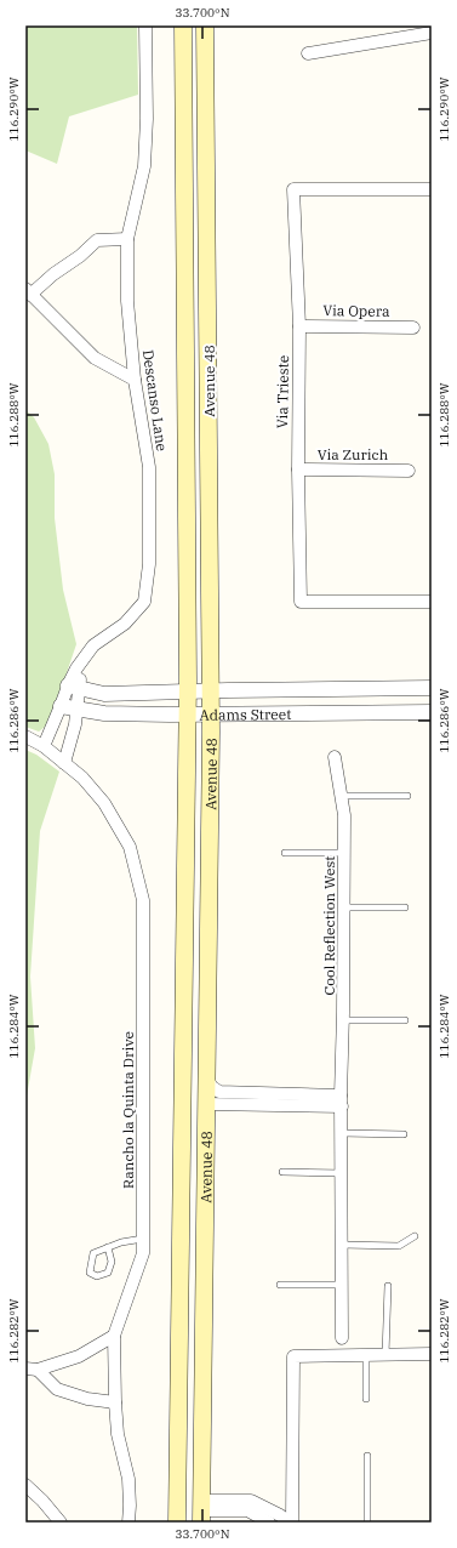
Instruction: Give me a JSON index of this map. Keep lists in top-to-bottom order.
{
  "streets": {
    "main road": ["Avenue 48"],
    "street": [
      "Via Opera",
      "Via Trieste",
      "Descanso Lane",
      "Via Zurich",
      "Adams Street",
      "Cool Reflection West",
      "Rancho la Quinta Drive"
    ]
  },
  "crossings": [
    ["Via Opera", "Via Trieste"],
    ["Avenue 48", "Adams Street"],
    ["Via Trieste", "Via Zurich"],
    ["Descanso Lane", "Adams Street"]
  ],
  "coordinates": [
    "33.700°N",
    "116.290°W",
    "116.288°W",
    "116.286°W",
    "116.284°W",
    "116.282°W"
  ]
}
